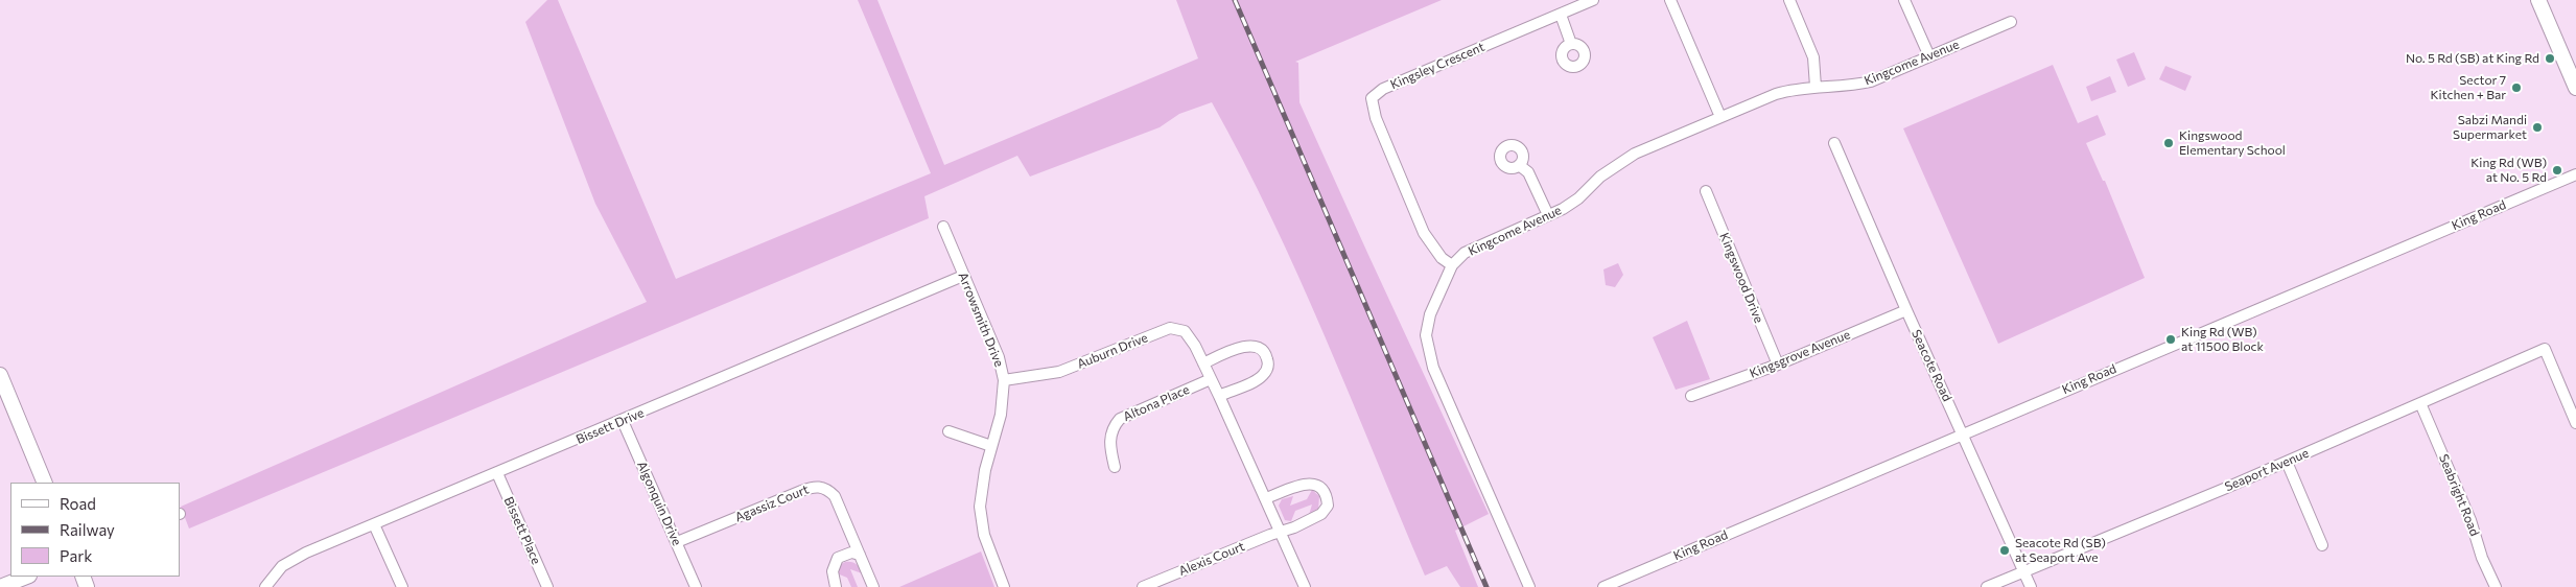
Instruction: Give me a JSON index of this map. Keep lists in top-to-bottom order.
{
  "streets": {
    "street": [
      "Kingcome Avenue",
      "Kingsley Crescent",
      "King Road",
      "Kingswood Drive",
      "Arrowsmith Drive",
      "Auburn Drive",
      "Kingsgrove Avenue",
      "Seacote Road",
      "Altona Place",
      "Bissett Drive",
      "Seaport Avenue",
      "Seabright Road",
      "Algonquin Drive",
      "Agassiz Court",
      "Bissett Place",
      "Alexis Court"
    ]
  },
  "crossings": [
    ["Kingcome Avenue", "Kingsley Crescent"],
    ["King Road", "Seacote Road"],
    ["Kingswood Drive", "Kingsgrove Avenue"],
    ["Arrowsmith Drive", "Auburn Drive"],
    ["Arrowsmith Drive", "Bissett Drive"],
    ["Auburn Drive", "Altona Place"],
    ["Auburn Drive", "Alexis Court"],
    ["Kingsgrove Avenue", "Seacote Road"],
    ["Seacote Road", "Seaport Avenue"],
    ["Bissett Drive", "Algonquin Drive"],
    ["Bissett Drive", "Bissett Place"],
    ["Seaport Avenue", "Seabright Road"],
    ["Algonquin Drive", "Agassiz Court"]
  ],
  "places": [
    "No. 5 Rd (SB) at King Rd",
    "Sector 7 Kitchen + Bar",
    "Sabzi Mandi Supermarket",
    "Kingswood Elementary School",
    "King Rd (WB) at No. 5 Rd",
    "King Rd (WB) at 11500 Block",
    "Seacote Rd (SB) at Seaport Ave"
  ],
  "legend": ["Road", "Railway", "Park"]
}
